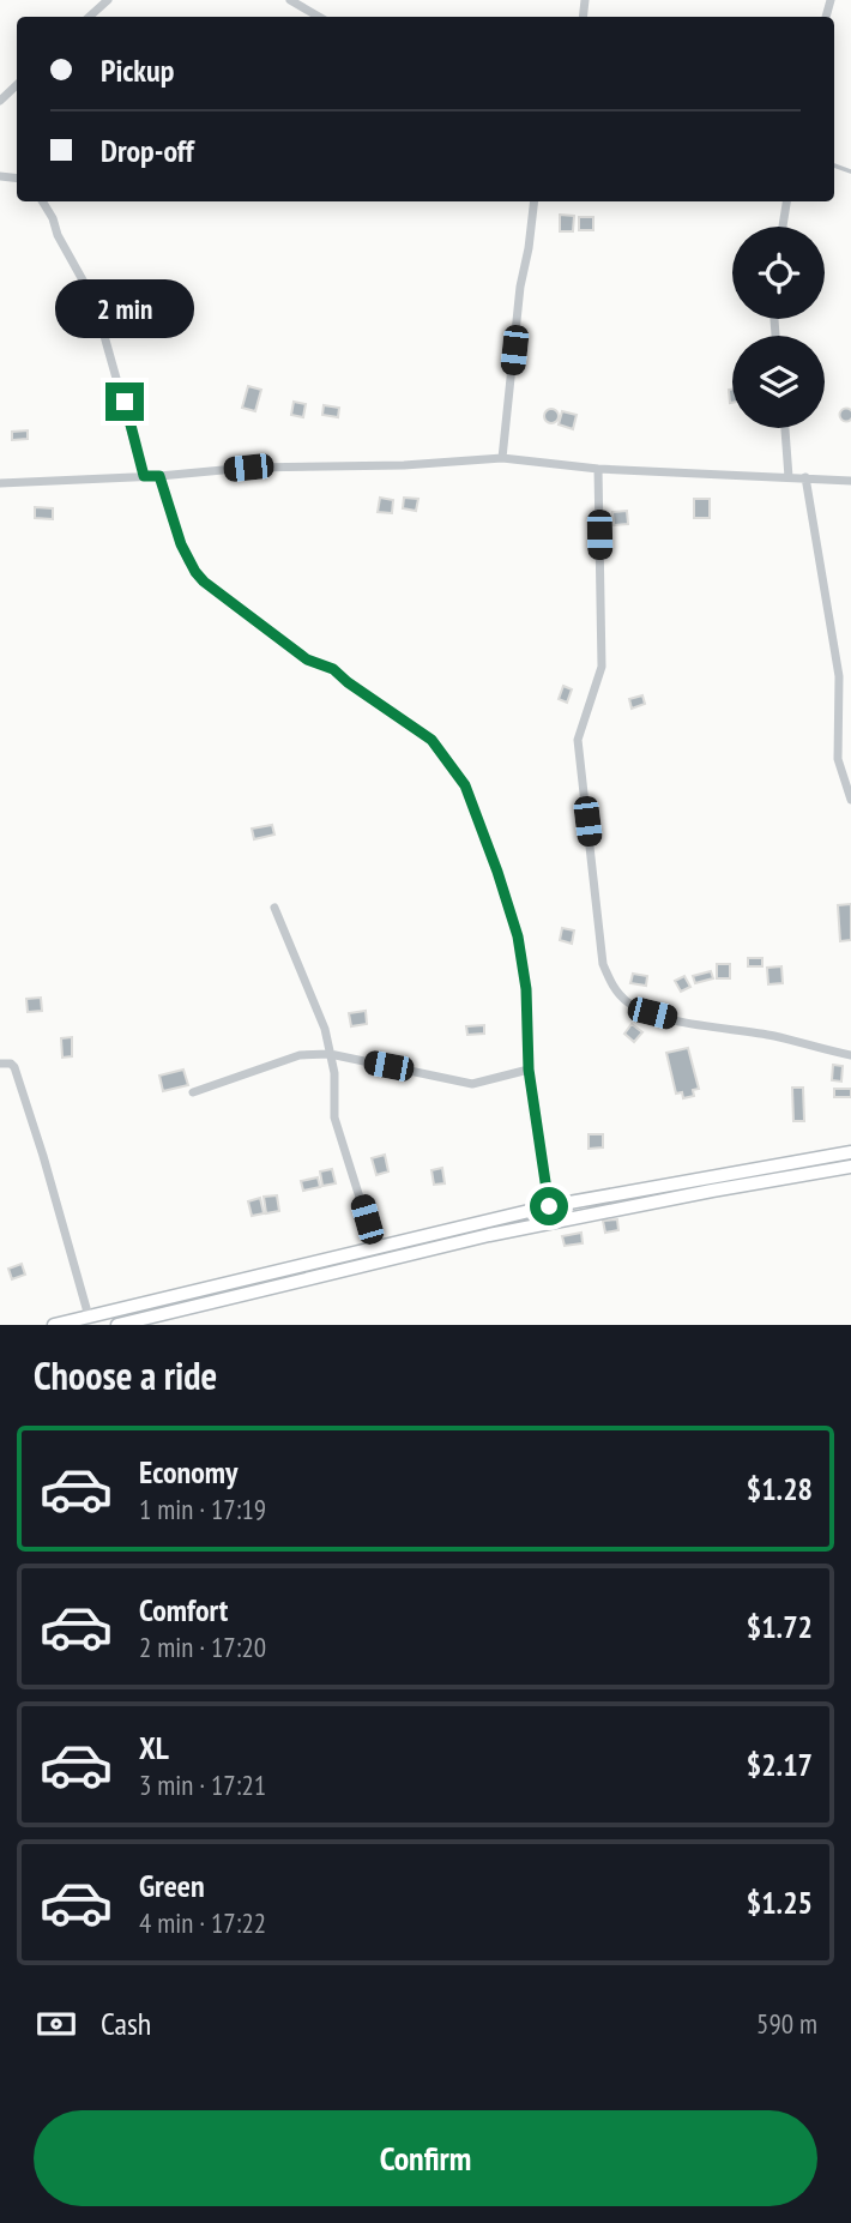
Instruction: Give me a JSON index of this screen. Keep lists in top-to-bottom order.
{
  "page": {
    "banner": ["Pickup", "Drop-off"],
    "bubble": "2 min",
    "heading": "Choose a ride",
    "list": [
      {
        "name": "Economy",
        "note": "1 min · 17:19",
        "value": "$1.28"
      },
      {
        "name": "Comfort",
        "note": "2 min · 17:20",
        "value": "$1.72"
      },
      {
        "name": "XL",
        "note": "3 min · 17:21",
        "value": "$2.17"
      },
      {
        "name": "Green",
        "note": "4 min · 17:22",
        "value": "$1.25"
      }
    ],
    "pay": ["Cash", "590 m"],
    "buttons": "Confirm"
  }
}
